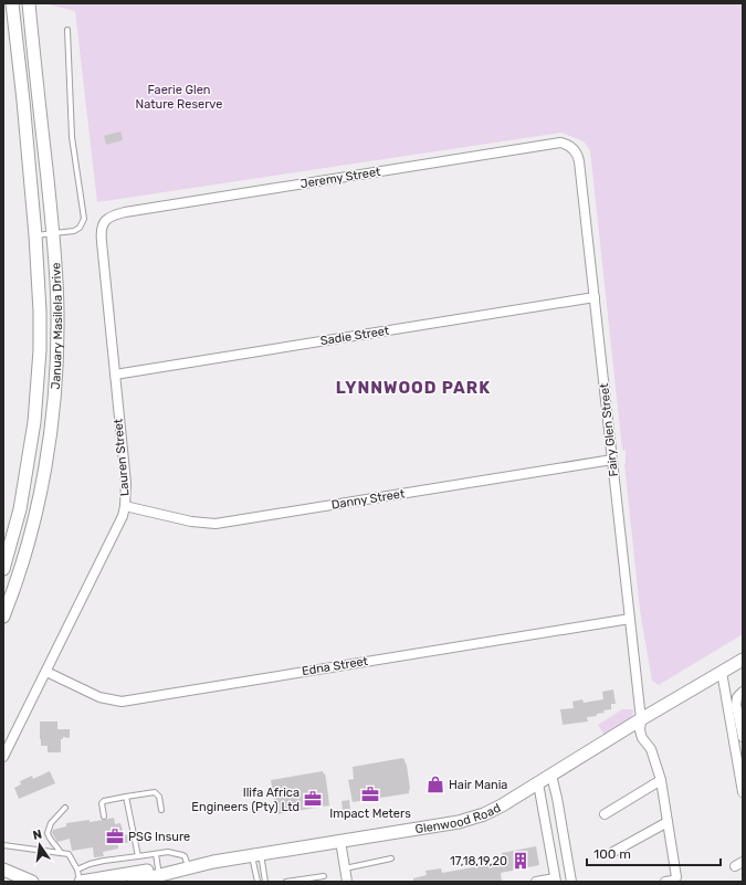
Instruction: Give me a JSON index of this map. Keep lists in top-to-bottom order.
{
  "streets": {
    "main road": ["January Masilela Drive", "Glenwood Road"],
    "street": [
      "Jeremy Street",
      "Sadie Street",
      "Fairy Glen Street",
      "Lauren Street",
      "Danny Street",
      "Edna Street"
    ]
  },
  "crossings": [
    ["Jeremy Street", "Fairy Glen Street"],
    ["Jeremy Street", "Lauren Street"],
    ["Sadie Street", "Fairy Glen Street"],
    ["Sadie Street", "Lauren Street"],
    ["Fairy Glen Street", "Danny Street"],
    ["Fairy Glen Street", "Edna Street"],
    ["Fairy Glen Street", "Glenwood Road"],
    ["Lauren Street", "Danny Street"],
    ["Lauren Street", "Edna Street"]
  ],
  "districts": ["LYNNWOOD PARK"],
  "parks": ["Faerie Glen Nature Reserve"],
  "places": {
    "shop": ["Hair Mania"],
    "office": ["Impact Meters", "Ilifa Africa Engineers (Pty) Ltd", "PSG Insure"],
    "building": ["17,18,19,20"]
  },
  "scale_bar": "100 m",
  "north": "top"
}
